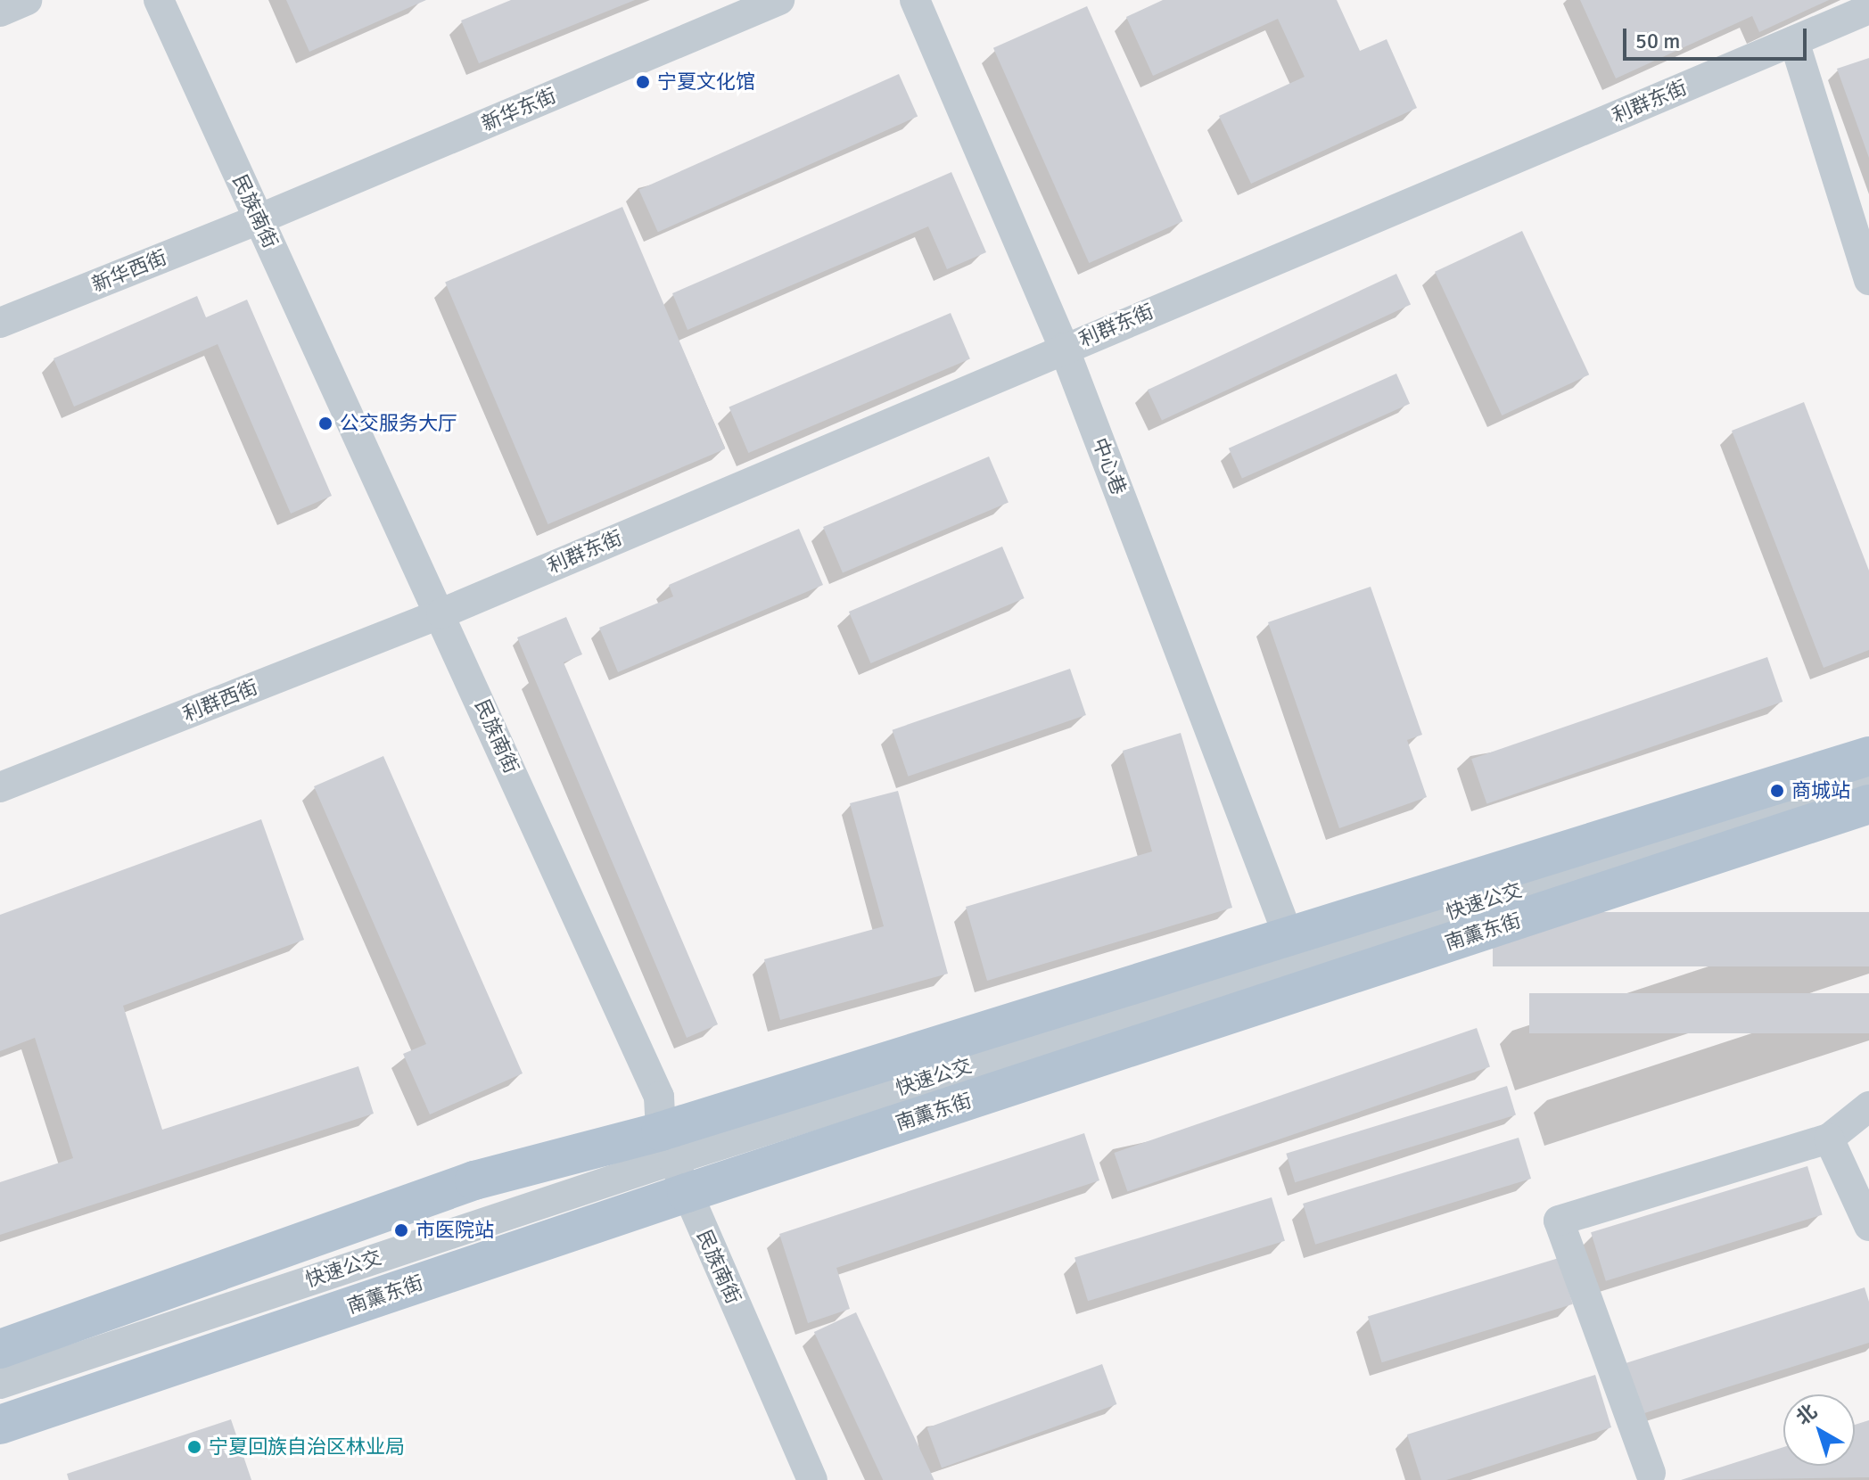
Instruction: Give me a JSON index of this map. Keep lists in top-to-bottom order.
{
  "streets": {
    "main road": ["南薰东街"],
    "street": [
      "利群东街",
      "新华东街",
      "民族南街",
      "新华西街",
      "中心巷",
      "利群西街",
      "快速公交"
    ]
  },
  "crossings": [
    ["利群东街", "民族南街"],
    ["利群东街", "中心巷"],
    ["利群东街", "利群西街"],
    ["新华东街", "民族南街"],
    ["新华东街", "新华西街"],
    ["民族南街", "新华西街"],
    ["民族南街", "利群西街"],
    ["民族南街", "快速公交"],
    ["民族南街", "南薰东街"],
    ["中心巷", "南薰东街"],
    ["快速公交", "南薰东街"]
  ],
  "places": [
    "宁夏文化馆",
    "公交服务大厅",
    "商城站",
    "市医院站",
    "宁夏回族自治区林业局"
  ],
  "scale_bar": "50 m",
  "north": "top left"
}
